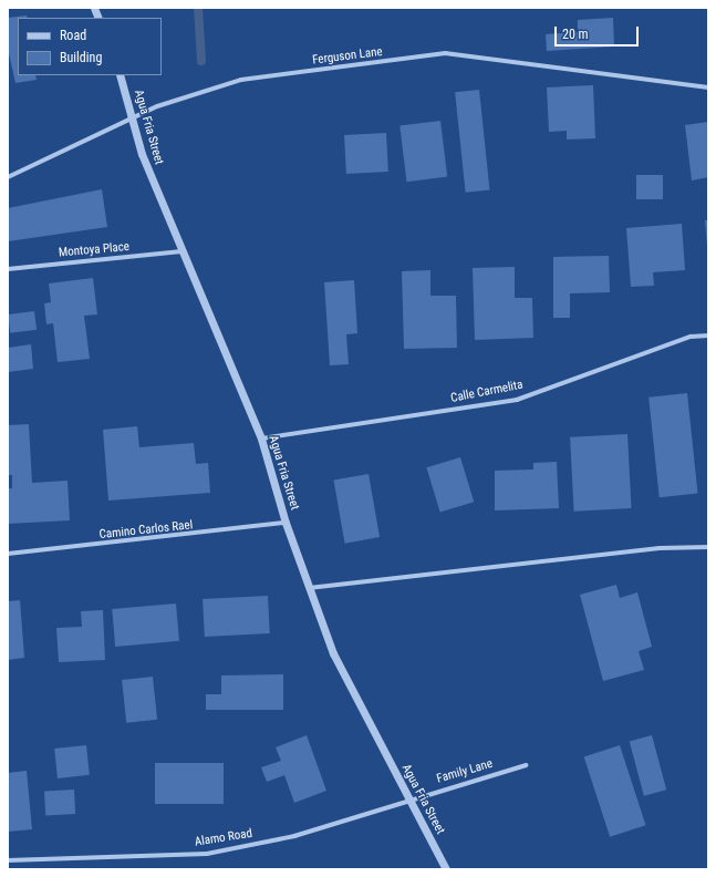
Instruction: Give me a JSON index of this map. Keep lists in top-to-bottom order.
{
  "streets": {
    "street": [
      "Ferguson Lane",
      "Agua Fria Street",
      "Montoya Place",
      "Calle Carmelita",
      "Camino Carlos Rael",
      "Family Lane",
      "Alamo Road"
    ]
  },
  "crossings": [
    ["Ferguson Lane", "Agua Fria Street"],
    ["Agua Fria Street", "Montoya Place"],
    ["Agua Fria Street", "Calle Carmelita"],
    ["Agua Fria Street", "Camino Carlos Rael"],
    ["Agua Fria Street", "Family Lane"],
    ["Agua Fria Street", "Alamo Road"],
    ["Family Lane", "Alamo Road"]
  ],
  "legend": ["Road", "Building"],
  "scale_bar": "20 m"
}
